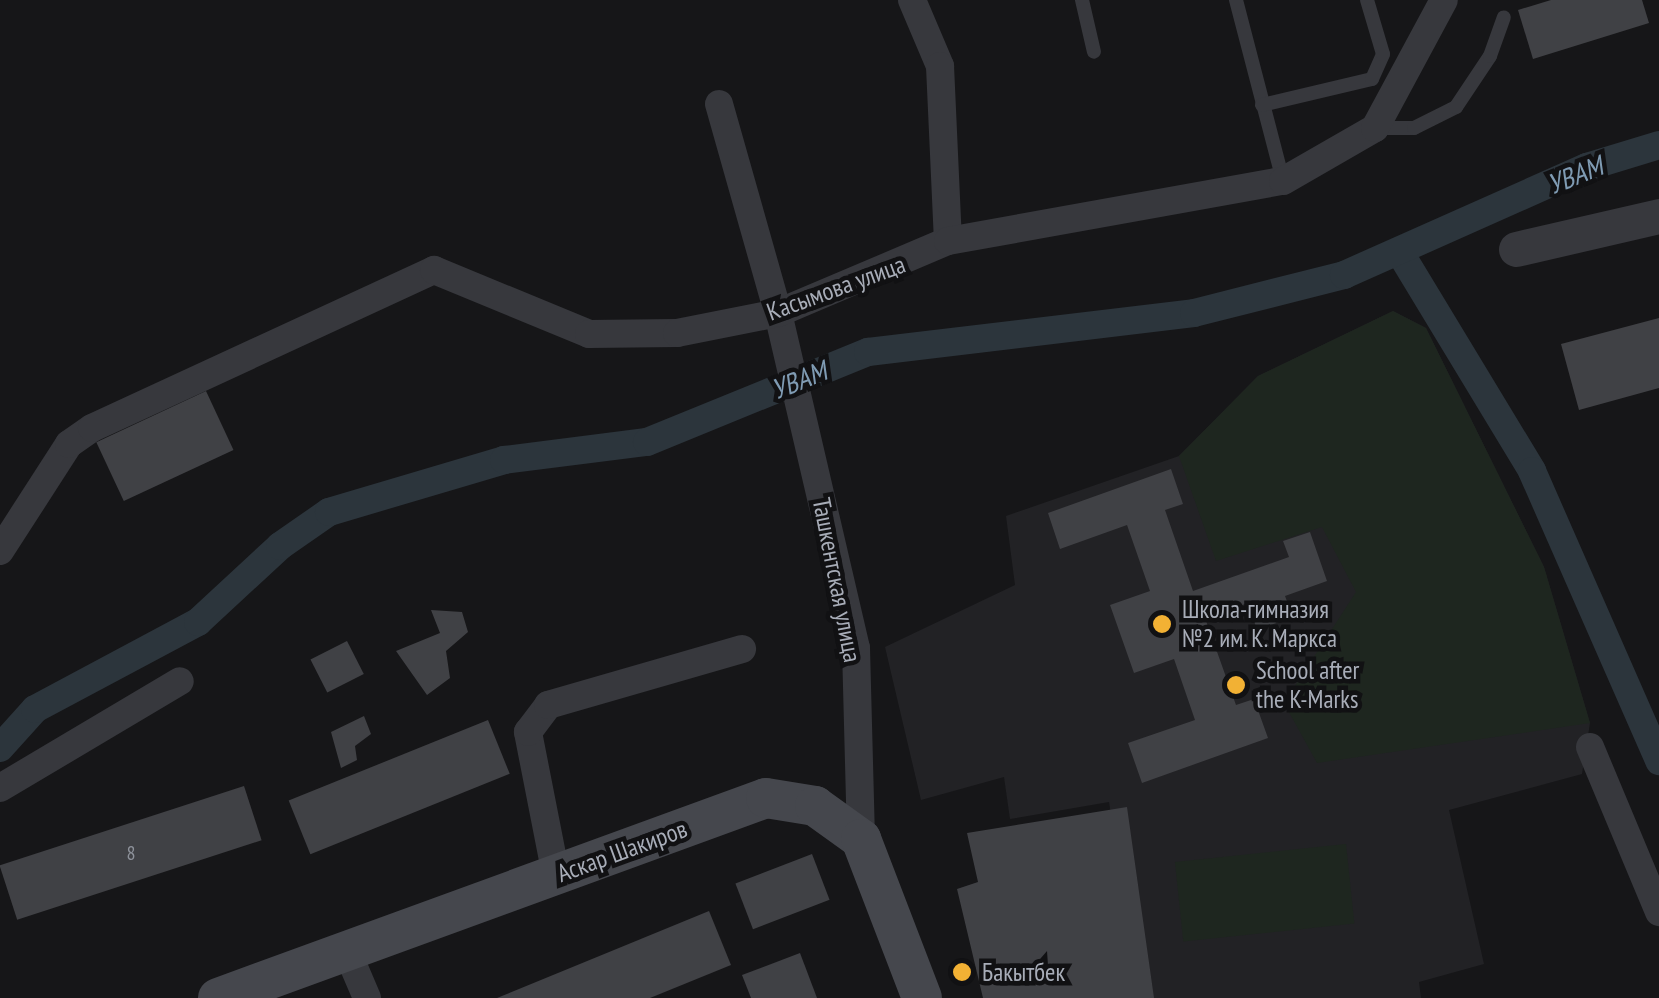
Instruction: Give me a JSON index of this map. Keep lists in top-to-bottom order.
{
  "streets": {
    "main road": ["Аскар Шакиров"],
    "street": ["Касымова улица", "Ташкентская улица"]
  },
  "crossings": [
    ["Касымова улица", "Ташкентская улица"],
    ["Ташкентская улица", "Аскар Шакиров"]
  ],
  "water": ["УВАМ"],
  "places": ["Школа-гимназия №2 им. К. Маркса", "School after the K-Marks", "Бакытбек"],
  "house_numbers": ["8"]
}
